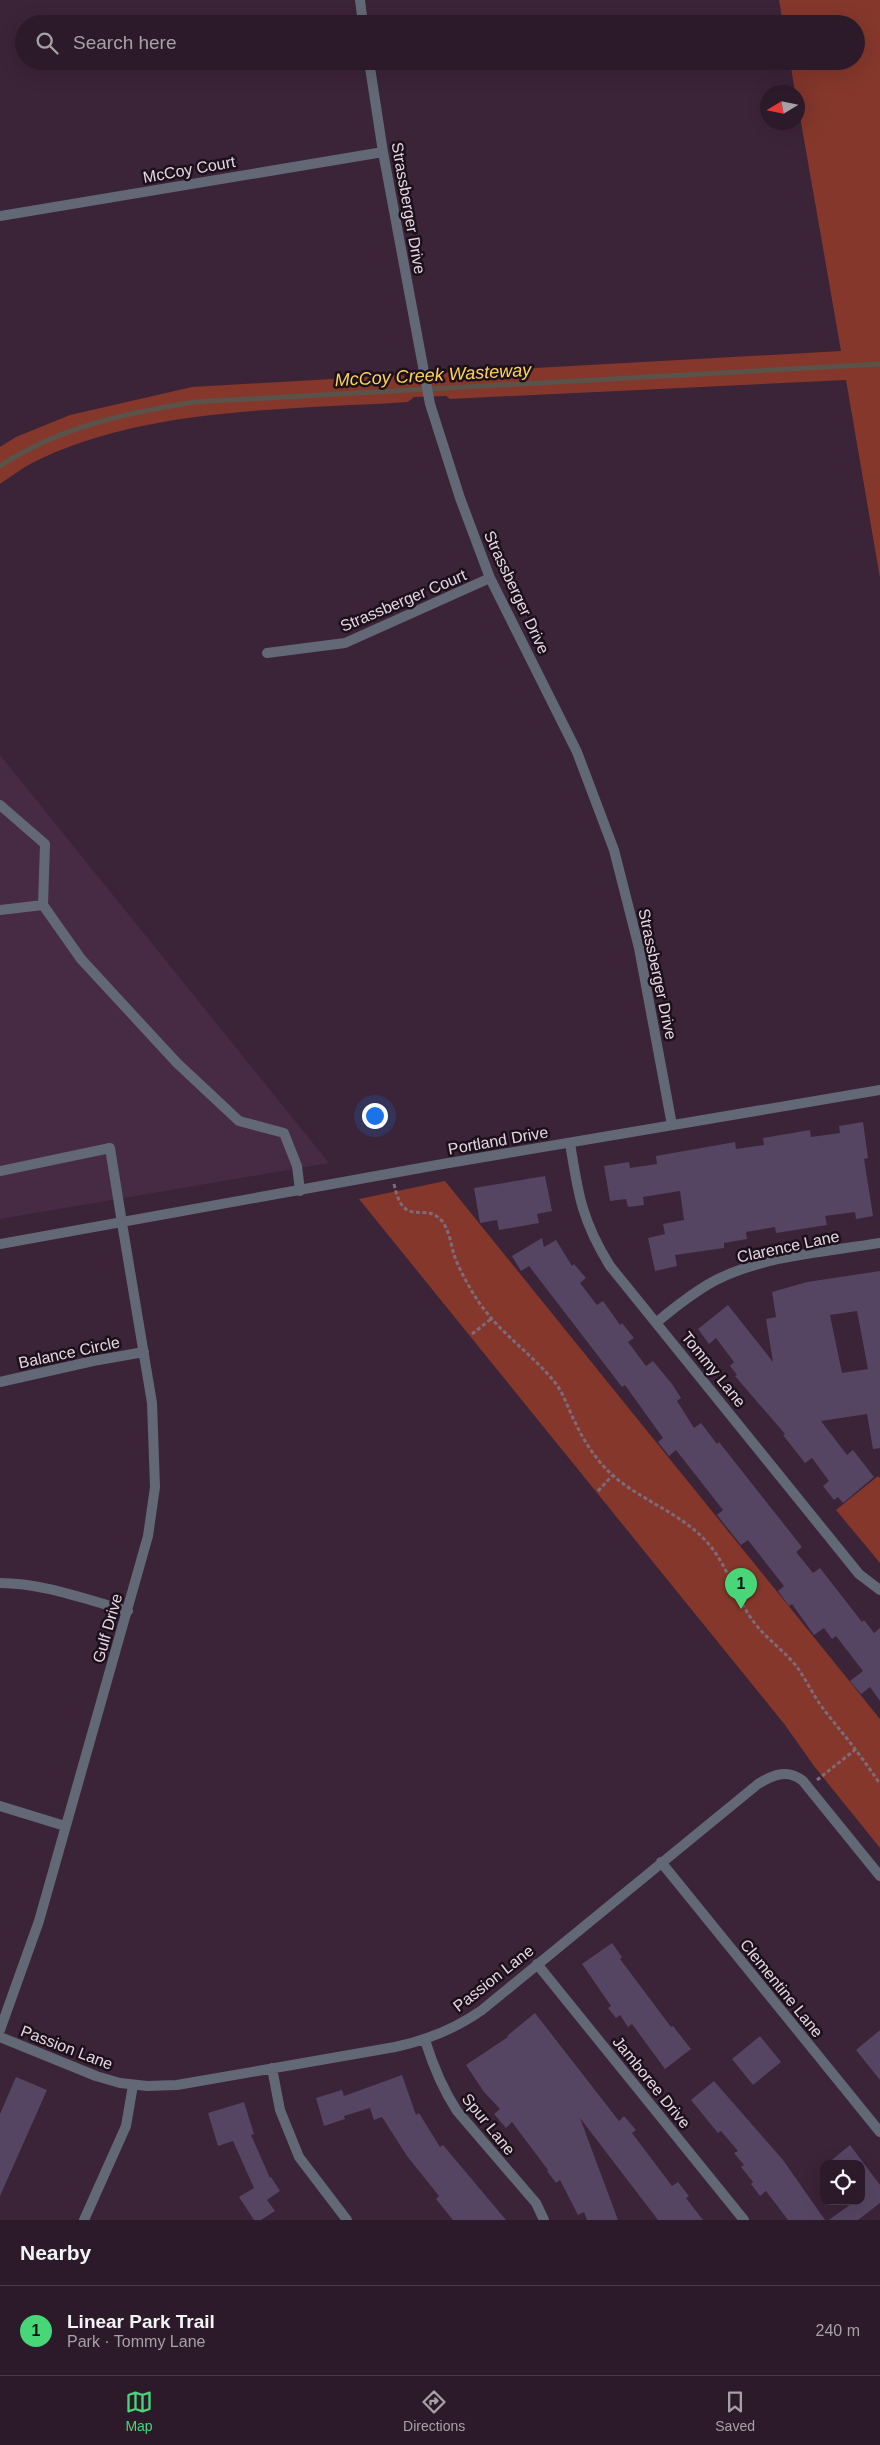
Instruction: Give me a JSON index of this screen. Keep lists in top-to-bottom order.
{
  "streets": {
    "street": [
      "McCoy Court",
      "Strassberger Drive",
      "Strassberger Court",
      "Portland Drive",
      "Clarence Lane",
      "Balance Circle",
      "Tommy Lane",
      "Gulf Drive",
      "Passion Lane",
      "Clementine Lane",
      "Jamboree Drive",
      "Spur Lane"
    ]
  },
  "crossings": [
    ["McCoy Court", "Strassberger Drive"],
    ["Strassberger Drive", "Strassberger Court"],
    ["Strassberger Drive", "Portland Drive"],
    ["Portland Drive", "Tommy Lane"],
    ["Portland Drive", "Gulf Drive"],
    ["Clarence Lane", "Tommy Lane"],
    ["Balance Circle", "Gulf Drive"],
    ["Passion Lane", "Clementine Lane"],
    ["Passion Lane", "Jamboree Drive"],
    ["Passion Lane", "Spur Lane"]
  ],
  "water": ["McCoy Creek Wasteway"],
  "north": "left",
  "page": {
    "search": "Search here",
    "pins": "1",
    "heading": "Nearby",
    "list": [
      {
        "mark": "1",
        "name": "Linear Park Trail",
        "note": "Park · Tommy Lane",
        "value": "240 m"
      }
    ],
    "nav": ["Map", "Directions", "Saved"]
  }
}
